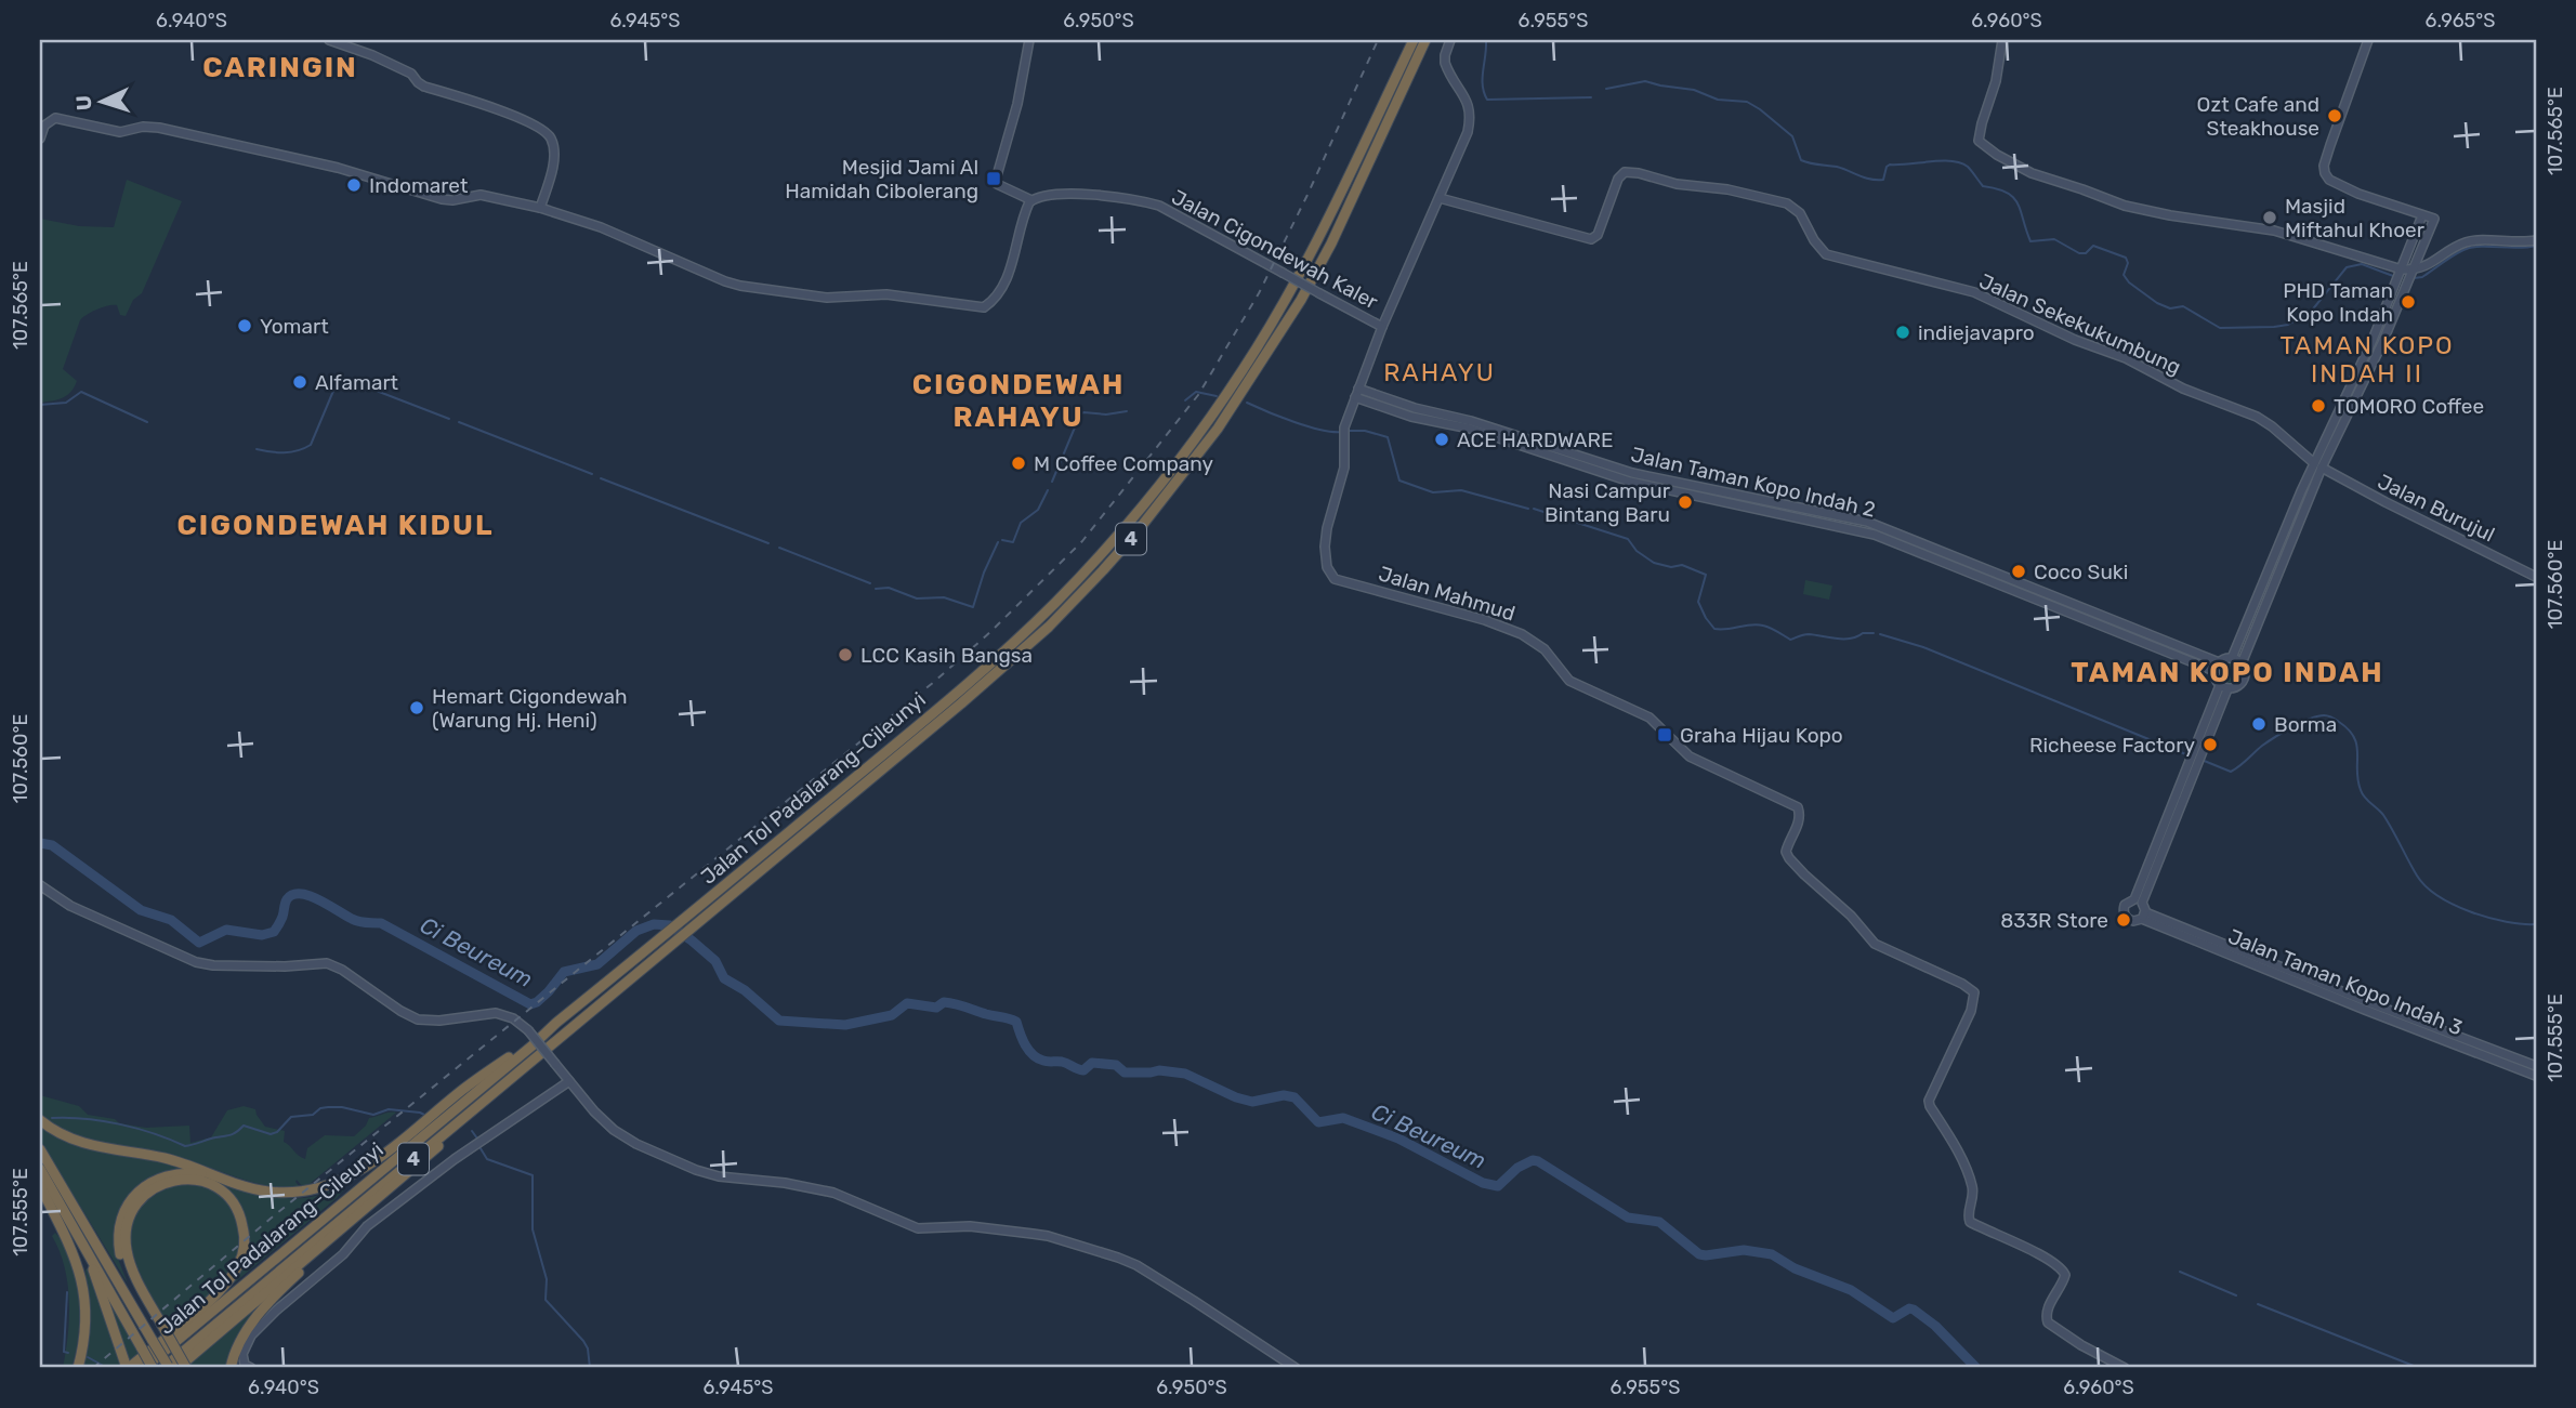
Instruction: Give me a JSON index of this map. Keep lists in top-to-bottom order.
{
  "streets": {
    "highway": ["4", "Jalan Tol Padalarang–Cileunyi"],
    "street": [
      "Jalan Cigondewah Kaler",
      "Jalan Sekekukumbung",
      "Jalan Taman Kopo Indah 2",
      "Jalan Burujul",
      "Jalan Mahmud",
      "Jalan Taman Kopo Indah 3"
    ]
  },
  "crossings": [
    ["Jalan Cigondewah Kaler", "Jalan Mahmud"],
    ["Jalan Sekekukumbung", "Jalan Burujul"],
    ["Jalan Sekekukumbung", "Jalan Mahmud"],
    ["Jalan Taman Kopo Indah 2", "Jalan Mahmud"]
  ],
  "districts": [
    "CARINGIN",
    "TAMAN KOPO INDAH II",
    "RAHAYU",
    "CIGONDEWAH RAHAYU",
    "CIGONDEWAH KIDUL",
    "TAMAN KOPO INDAH"
  ],
  "water": ["Ci Beureum"],
  "places": {
    "other": [
      "Ozt Cafe and Steakhouse",
      "Indomaret",
      "Masjid Miftahul Khoer",
      "PHD Taman Kopo Indah",
      "Yomart",
      "indiejavapro",
      "Alfamart",
      "TOMORO Coffee",
      "ACE HARDWARE",
      "M Coffee Company",
      "Nasi Campur Bintang Baru",
      "Coco Suki",
      "LCC Kasih Bangsa",
      "Hemart Cigondewah (Warung Hj. Heni)",
      "Borma",
      "Richeese Factory",
      "833R Store"
    ],
    "transit": ["Mesjid Jami Al Hamidah Cibolerang", "Graha Hijau Kopo"]
  },
  "north": "left",
  "coordinates": [
    "6.940°S",
    "6.945°S",
    "6.950°S",
    "6.955°S",
    "6.960°S",
    "6.965°S",
    "107.565°E",
    "107.560°E",
    "107.555°E"
  ]
}
